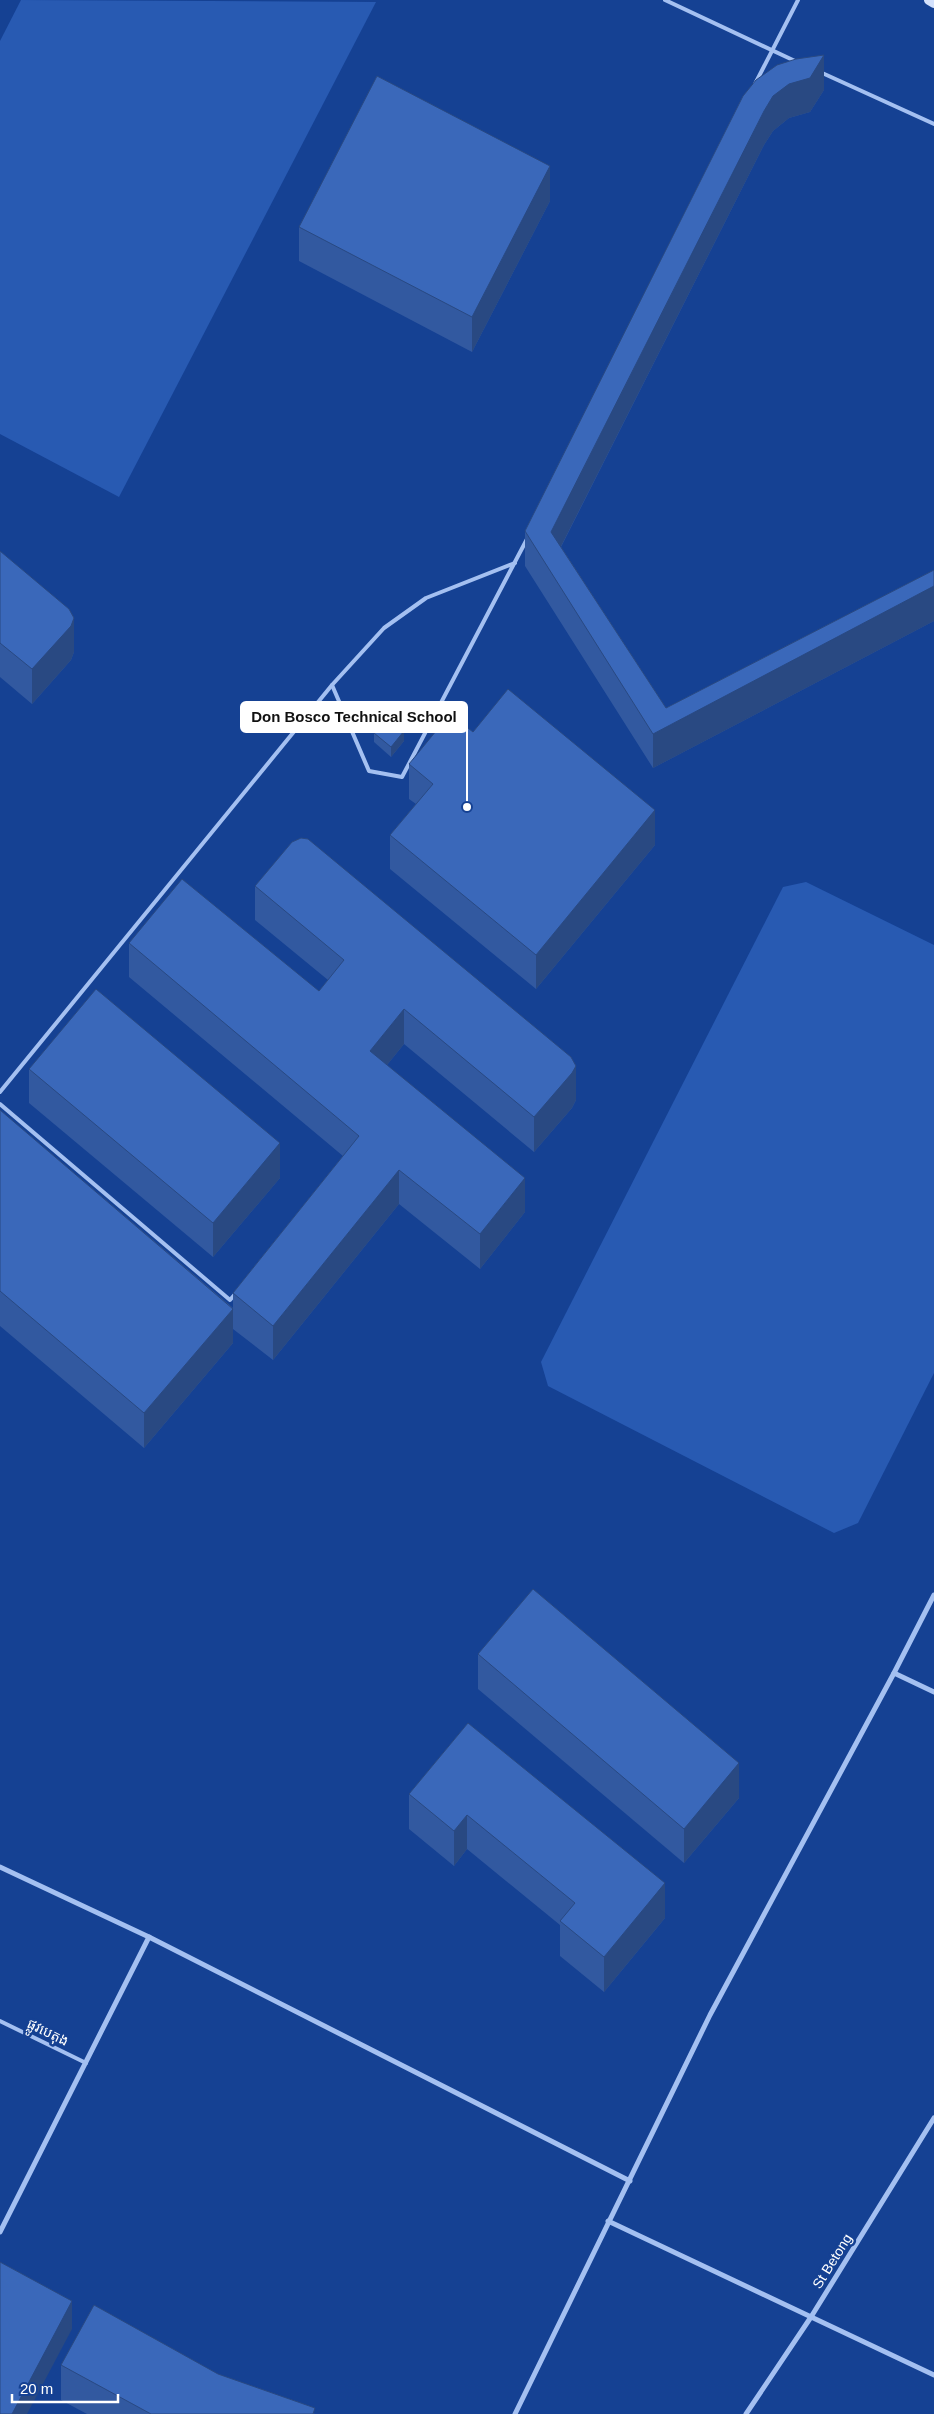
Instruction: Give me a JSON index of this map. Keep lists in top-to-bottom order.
{
  "streets": {
    "street": ["St Betong"],
    "lane": ["ផ្លូវបេតុង"]
  },
  "places": ["Don Bosco Technical School"],
  "scale_bar": "20 m"
}
